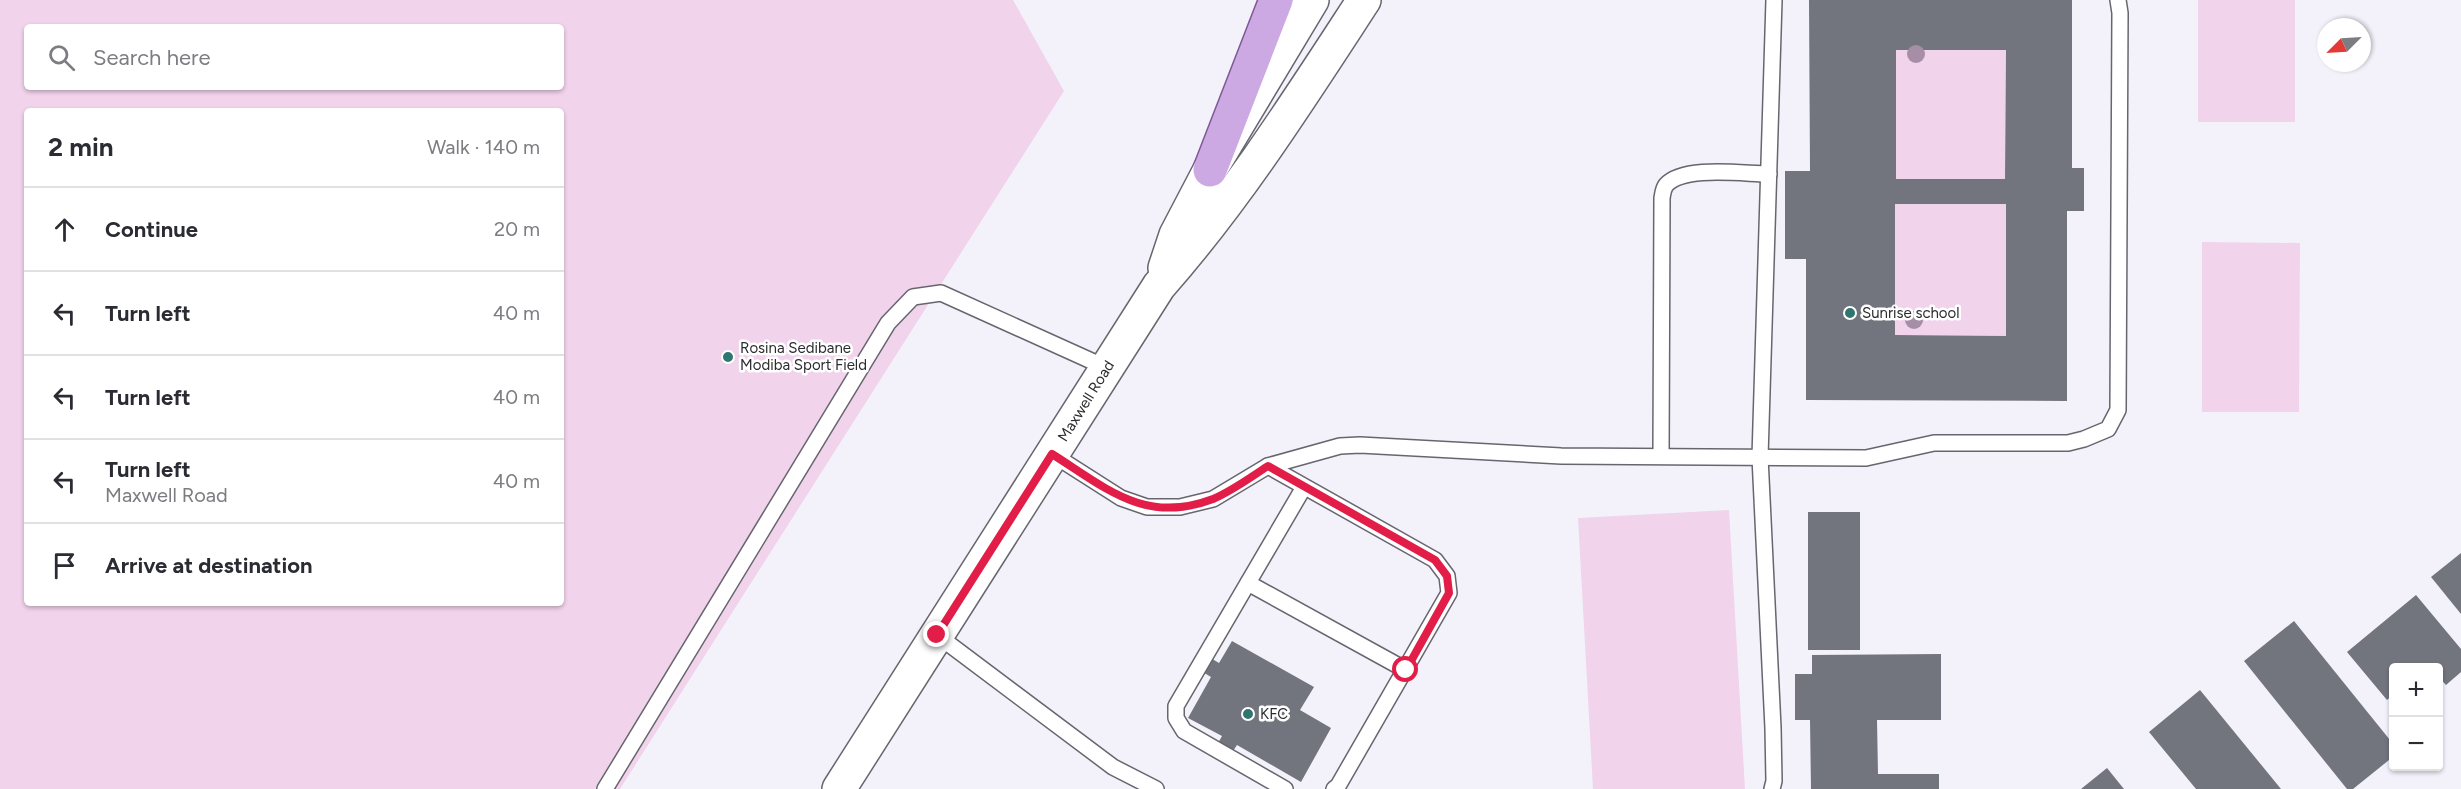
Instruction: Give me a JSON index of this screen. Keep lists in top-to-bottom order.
{
  "streets": {
    "street": ["Maxwell Road"]
  },
  "places": ["Sunrise school", "Rosina Sedibane Modiba Sport Field", "KFC"],
  "north": "bottom left",
  "page": {
    "search": "Search here",
    "heading": ["2 min", "Walk · 140 m"],
    "list": [
      ["Continue", "20 m"],
      ["Turn left", "40 m"],
      ["Turn left", "40 m"],
      ["Turn left", "Maxwell Road", "40 m"],
      "Arrive at destination"
    ],
    "map_buttons": ["+", "−"]
  }
}
